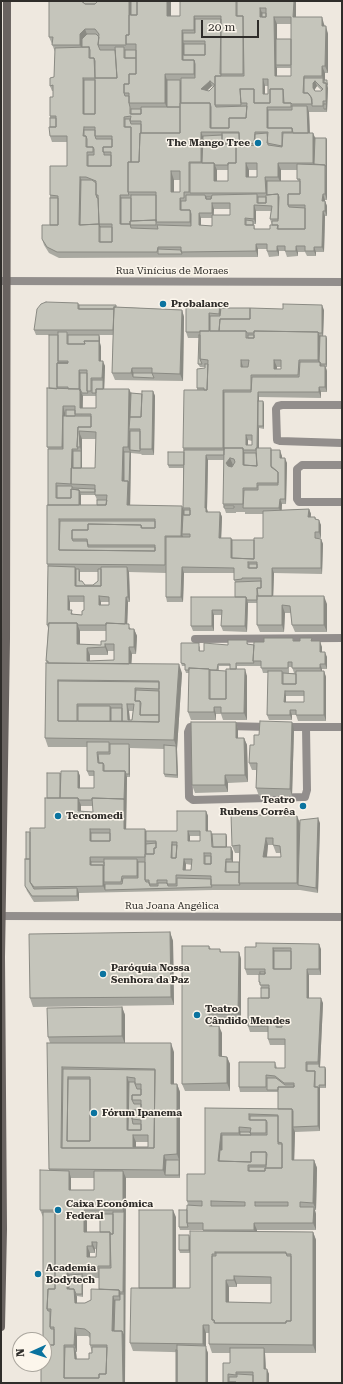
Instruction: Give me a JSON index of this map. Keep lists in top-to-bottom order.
{
  "streets": {
    "street": ["Rua Vinícius de Moraes", "Rua Joana Angélica"]
  },
  "places": [
    "The Mango Tree",
    "Probalance",
    "Teatro Rubens Corrêa",
    "Tecnomedi",
    "Paróquia Nossa Senhora da Paz",
    "Teatro Cândido Mendes",
    "Fórum Ipanema",
    "Caixa Econômica Federal",
    "Academia Bodytech"
  ],
  "scale_bar": "20 m",
  "north": "left"
}
